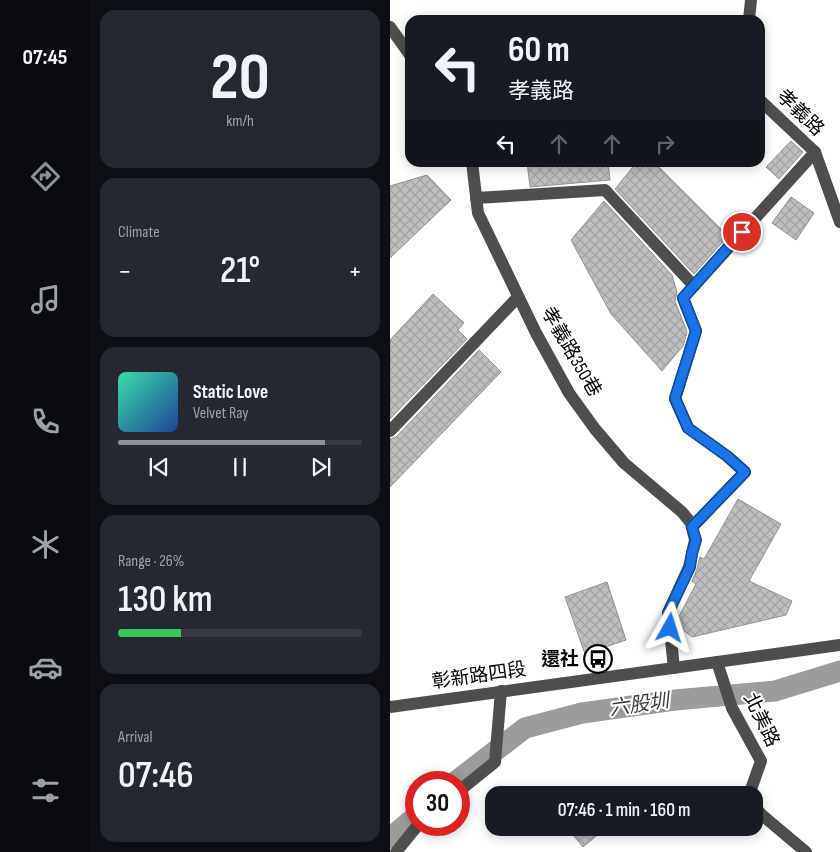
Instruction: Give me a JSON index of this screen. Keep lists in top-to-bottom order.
{
  "streets": {
    "street": [
      "孝義路",
      "孝義路350巷",
      "彰新路四段",
      "北美路"
    ]
  },
  "crossings": [
    ["孝義路", "孝義路350巷"],
    ["彰新路四段", "北美路"]
  ],
  "water": ["六股圳"],
  "places": {
    "bus stop": ["還社"]
  },
  "page": {
    "tabs": "07:45",
    "tile": [
      ["20", "km/h"],
      "Climate",
      ["Range · 26%", "130 km"],
      ["Arrival", "07:46"]
    ],
    "turn": ["60 m", "孝義路"],
    "heat": ["−", "21°", "+"],
    "song": ["Static Love", "Velvet Ray"],
    "limit": "30",
    "trip": "07:46 · 1 min · 160 m"
  }
}
